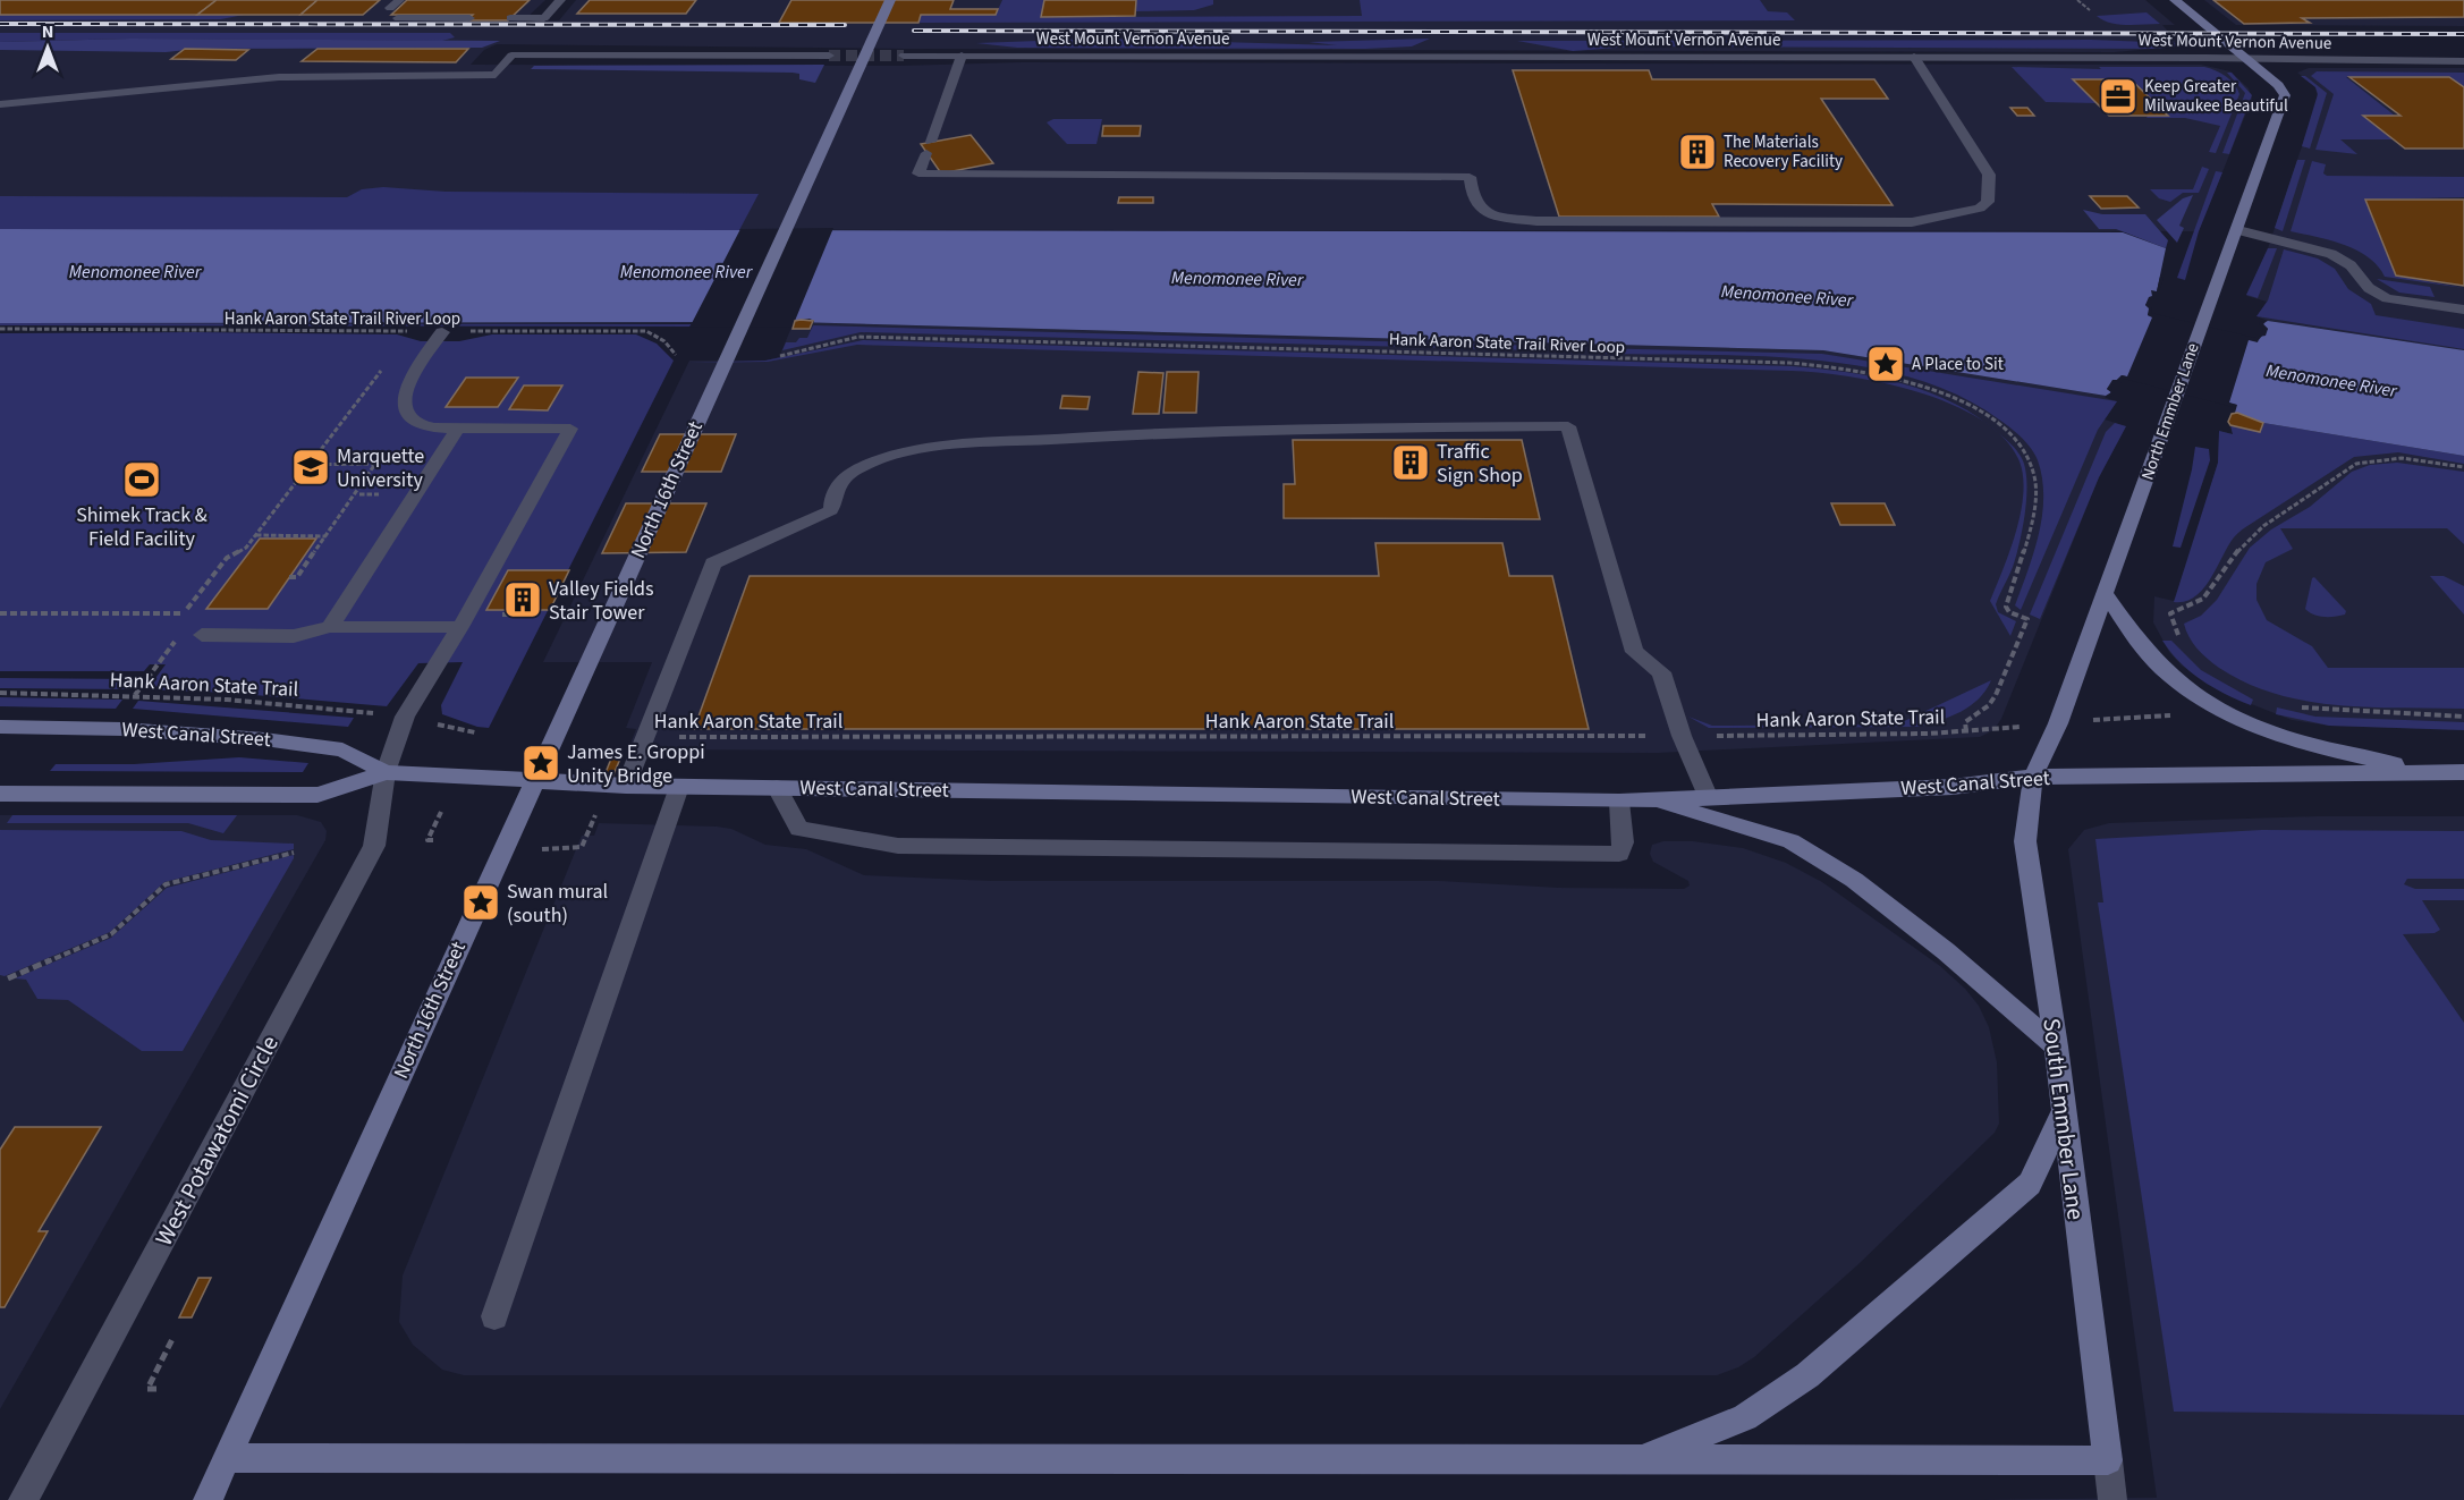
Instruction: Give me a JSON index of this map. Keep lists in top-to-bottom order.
{
  "streets": {
    "street": [
      "West Mount Vernon Avenue",
      "North Emmber Lane",
      "North 16th Street",
      "West Canal Street",
      "South Emmber Lane",
      "West Potawatomi Circle"
    ],
    "path": ["Hank Aaron State Trail River Loop", "Hank Aaron State Trail"]
  },
  "crossings": [
    ["West Mount Vernon Avenue", "North Emmber Lane"],
    ["Hank Aaron State Trail River Loop", "Hank Aaron State Trail"],
    ["North Emmber Lane", "West Canal Street"],
    ["North Emmber Lane", "South Emmber Lane"],
    ["Hank Aaron State Trail", "West Potawatomi Circle"],
    ["West Canal Street", "South Emmber Lane"],
    ["West Canal Street", "West Potawatomi Circle"]
  ],
  "water": ["Menomonee River"],
  "places": {
    "office": ["Keep Greater Milwaukee Beautiful"],
    "building": ["The Materials Recovery Facility", "Traffic Sign Shop", "Valley Fields Stair Tower"],
    "place": ["A Place to Sit", "James E. Groppi Unity Bridge", "Swan mural (south)"],
    "school or university": ["Marquette University"],
    "sports": ["Shimek Track & Field Facility"]
  },
  "north": "top"
}
